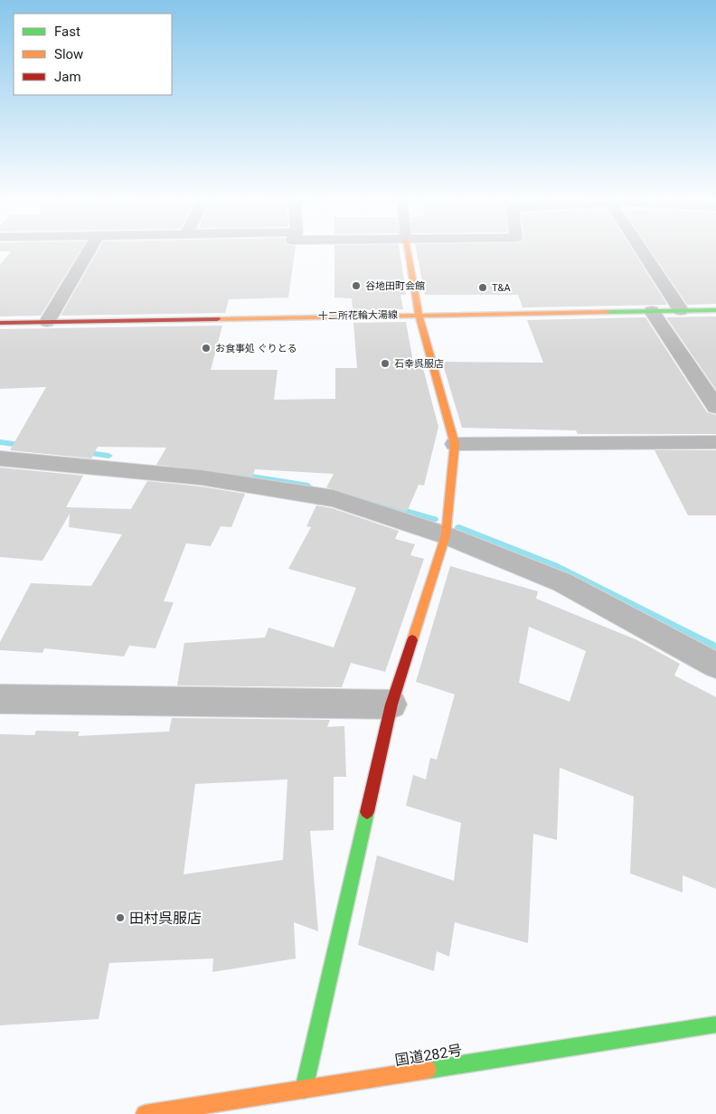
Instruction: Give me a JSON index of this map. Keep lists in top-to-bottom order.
{
  "streets": {
    "main road": ["十二所花輪大湯線", "国道282号"]
  },
  "places": [
    "谷地田町会館",
    "T&A",
    "お食事処 ぐりとる",
    "石幸呉服店",
    "田村呉服店"
  ],
  "legend": ["Fast", "Slow", "Jam"]
}
